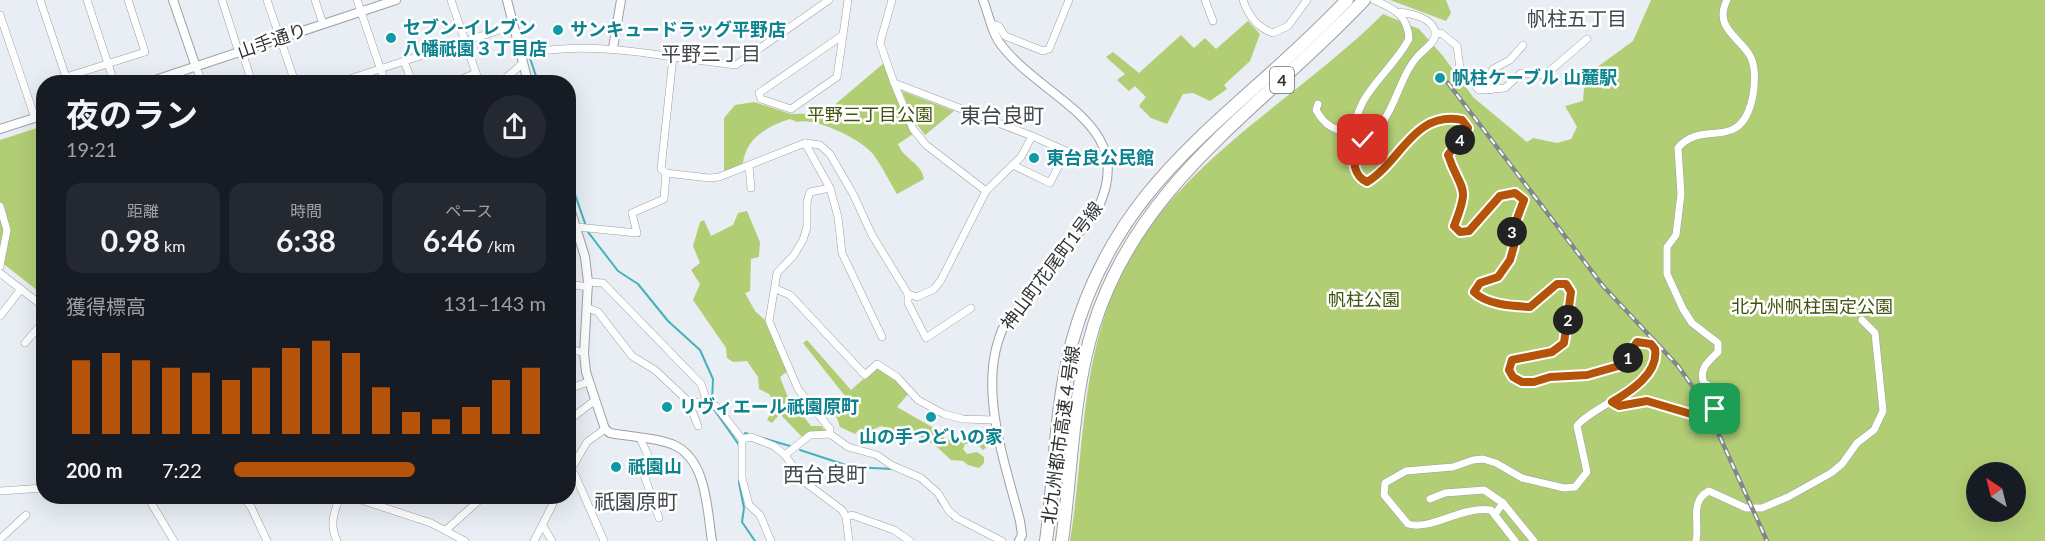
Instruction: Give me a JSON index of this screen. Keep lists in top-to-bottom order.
{
  "streets": {
    "highway": ["4", "北九州都市高速４号線"],
    "street": ["山手通り", "神山町花尾町1号線"]
  },
  "districts": [
    "帆柱五丁目",
    "平野三丁目",
    "東台良町",
    "西台良町",
    "祇園原町"
  ],
  "parks": ["平野三丁目公園", "帆柱公園", "北九州帆柱国定公園"],
  "places": [
    "サンキュードラッグ平野店",
    "セブン-イレブン 八幡祇園３丁目店",
    "帆柱ケーブル 山麓駅",
    "東台良公民館",
    "リヴィエール祇園原町",
    "山の手つどいの家",
    "祇園山"
  ],
  "north": "top left",
  "page": {
    "heading": ["夜のラン", "19:21"],
    "pins": [
      "4",
      "3",
      "2",
      "1"
    ],
    "stats": [
      ["距離", "0.98 km"],
      ["時間", "6:38"],
      ["ペース", "6:46 /km"]
    ],
    "chart": ["獲得標高", "131–143 m"],
    "list": [
      {
        "name": "200 m",
        "note": "7:22"
      }
    ]
  }
}
